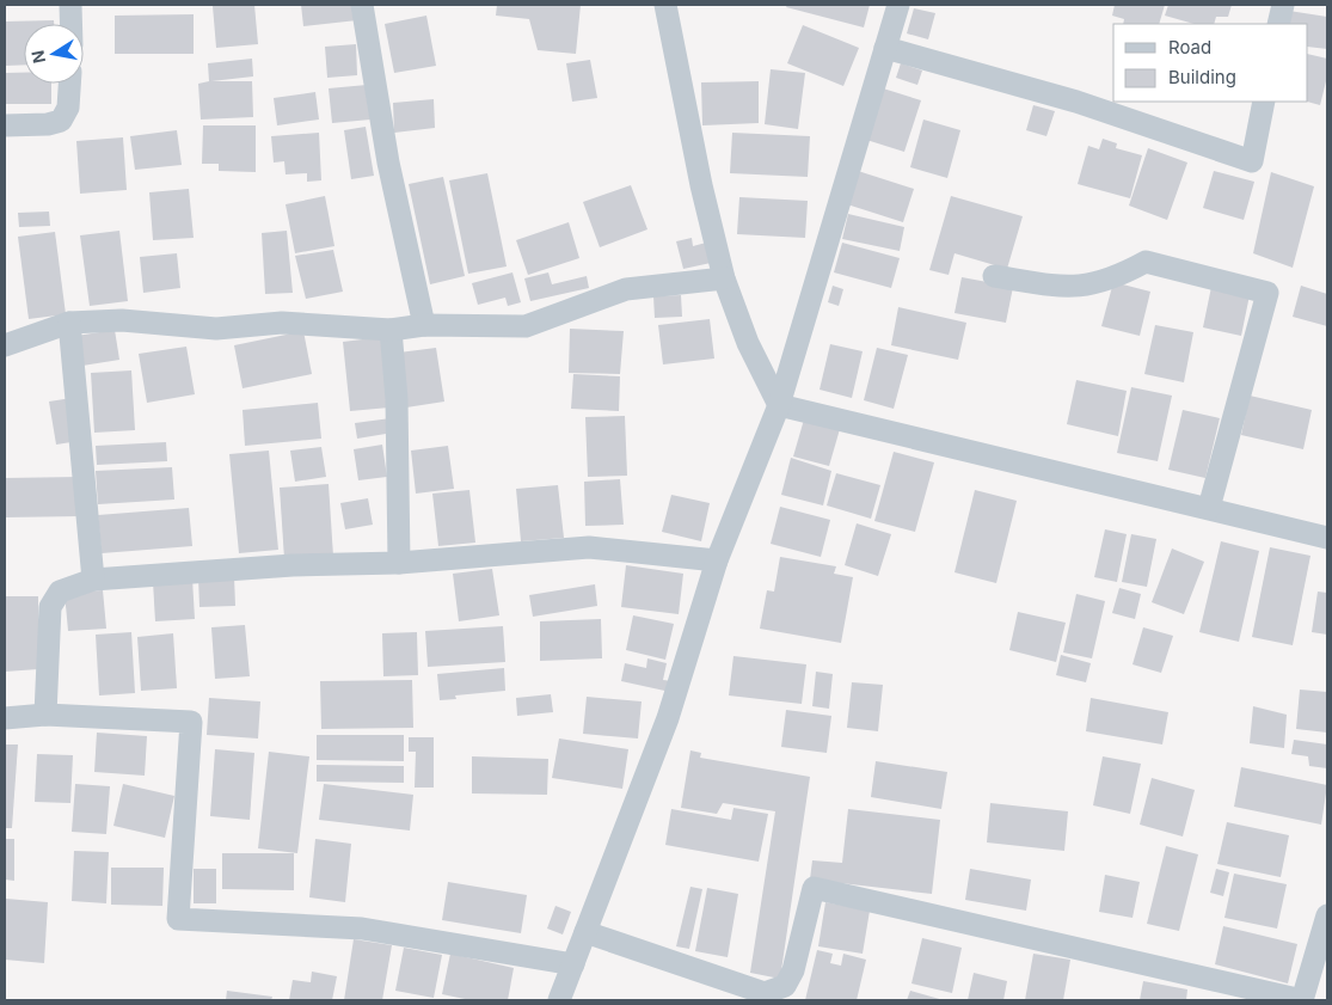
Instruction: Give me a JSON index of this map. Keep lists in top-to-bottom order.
{
  "legend": ["Road", "Building"],
  "north": "left"
}
